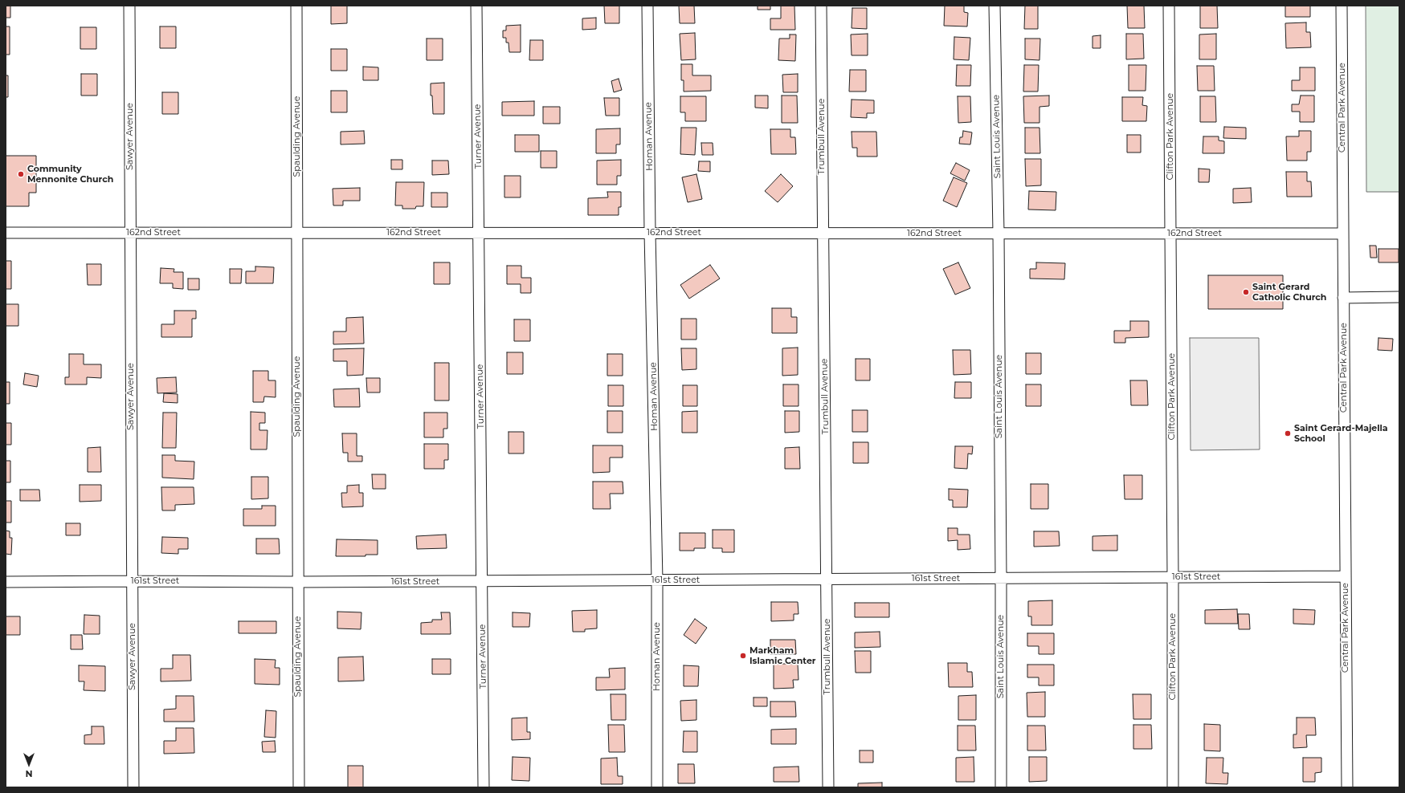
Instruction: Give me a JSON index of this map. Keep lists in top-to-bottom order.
{
  "streets": {
    "street": [
      "Central Park Avenue",
      "Sawyer Avenue",
      "Spaulding Avenue",
      "Turner Avenue",
      "Homan Avenue",
      "Trumbull Avenue",
      "Saint Louis Avenue",
      "Clifton Park Avenue",
      "162nd Street",
      "161st Street"
    ]
  },
  "crossings": [
    ["Central Park Avenue", "162nd Street"],
    ["Central Park Avenue", "161st Street"],
    ["Sawyer Avenue", "162nd Street"],
    ["Sawyer Avenue", "161st Street"],
    ["Spaulding Avenue", "162nd Street"],
    ["Spaulding Avenue", "161st Street"],
    ["Turner Avenue", "162nd Street"],
    ["Turner Avenue", "161st Street"],
    ["Homan Avenue", "162nd Street"],
    ["Homan Avenue", "161st Street"],
    ["Trumbull Avenue", "162nd Street"],
    ["Trumbull Avenue", "161st Street"],
    ["Saint Louis Avenue", "162nd Street"],
    ["Saint Louis Avenue", "161st Street"],
    ["Clifton Park Avenue", "162nd Street"],
    ["Clifton Park Avenue", "161st Street"]
  ],
  "places": [
    "Community Mennonite Church",
    "Saint Gerard Catholic Church",
    "Saint Gerard-Majella School",
    "Markham Islamic Center"
  ],
  "north": "bottom"
}
